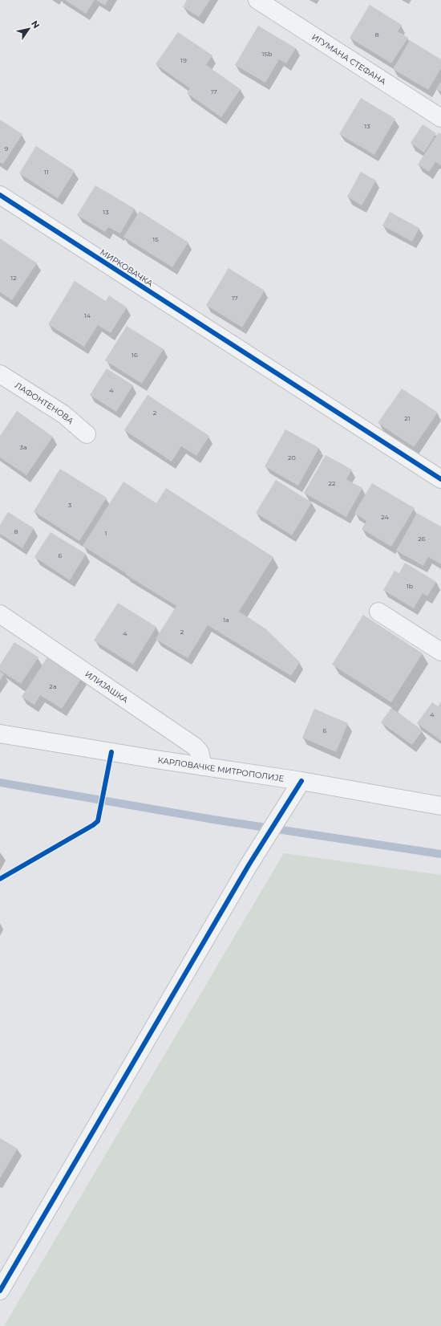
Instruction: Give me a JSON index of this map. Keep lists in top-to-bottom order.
{
  "streets": {
    "street": [
      "ИГУМАНА СТЕФАНА",
      "МИРКОВАЧКА",
      "ЛАФОНТЕНОВА",
      "ИЛИЈАШКА",
      "КАРЛОВАЧКЕ МИТРОПОЛИЈЕ"
    ]
  },
  "crossings": [
    ["ИЛИЈАШКА", "КАРЛОВАЧКЕ МИТРОПОЛИЈЕ"]
  ],
  "house_numbers": [
    "8",
    "15b",
    "19",
    "17",
    "13",
    "9",
    "11",
    "13",
    "15",
    "12",
    "17",
    "14",
    "16",
    "4",
    "2",
    "21",
    "3a",
    "20",
    "22",
    "3",
    "24",
    "8",
    "1",
    "26",
    "6",
    "1b",
    "1a",
    "2",
    "4",
    "2a",
    "4",
    "6"
  ],
  "north": "top right"
}
